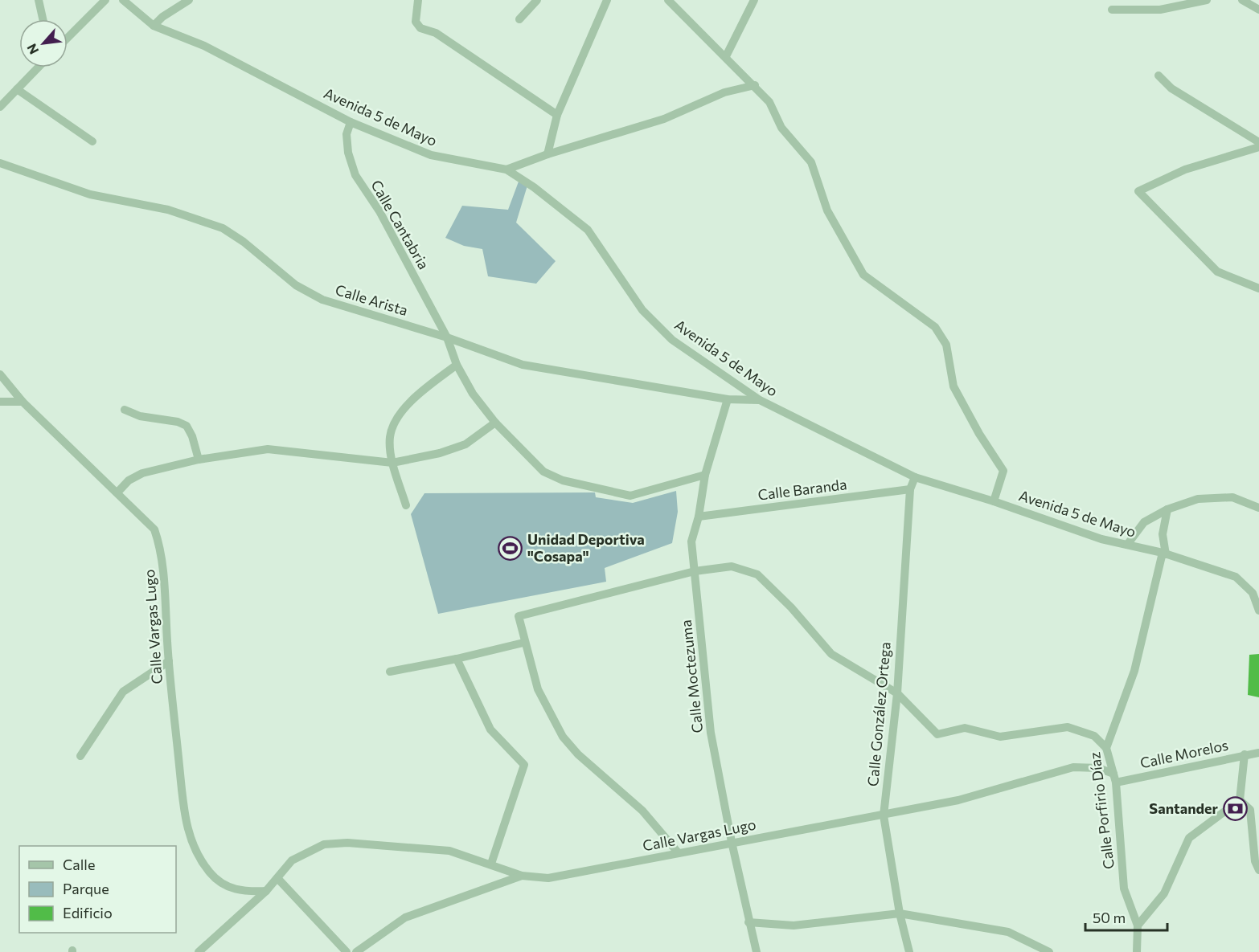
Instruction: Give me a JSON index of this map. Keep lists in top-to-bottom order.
{
  "streets": {
    "street": [
      "Avenida 5 de Mayo",
      "Calle Cantabria",
      "Calle Arista",
      "Calle Baranda",
      "Calle Vargas Lugo",
      "Calle Moctezuma",
      "Calle González Ortega",
      "Calle Morelos",
      "Calle Porfirio Díaz"
    ]
  },
  "crossings": [
    ["Avenida 5 de Mayo", "Calle Cantabria"],
    ["Avenida 5 de Mayo", "Calle Arista"],
    ["Avenida 5 de Mayo", "Calle González Ortega"],
    ["Avenida 5 de Mayo", "Calle Porfirio Díaz"],
    ["Calle Cantabria", "Calle Arista"],
    ["Calle Cantabria", "Calle Moctezuma"],
    ["Calle Arista", "Calle Moctezuma"],
    ["Calle Baranda", "Calle Moctezuma"],
    ["Calle Baranda", "Calle González Ortega"],
    ["Calle Vargas Lugo", "Calle Moctezuma"],
    ["Calle Vargas Lugo", "Calle González Ortega"],
    ["Calle Vargas Lugo", "Calle Morelos"],
    ["Calle Vargas Lugo", "Calle Porfirio Díaz"],
    ["Calle Morelos", "Calle Porfirio Díaz"]
  ],
  "places": {
    "sports": ["Unidad Deportiva \"Cosapa\""],
    "bank": ["Santander"]
  },
  "legend": ["Calle", "Parque", "Edificio"],
  "scale_bar": "50 m",
  "north": "bottom left"
}
